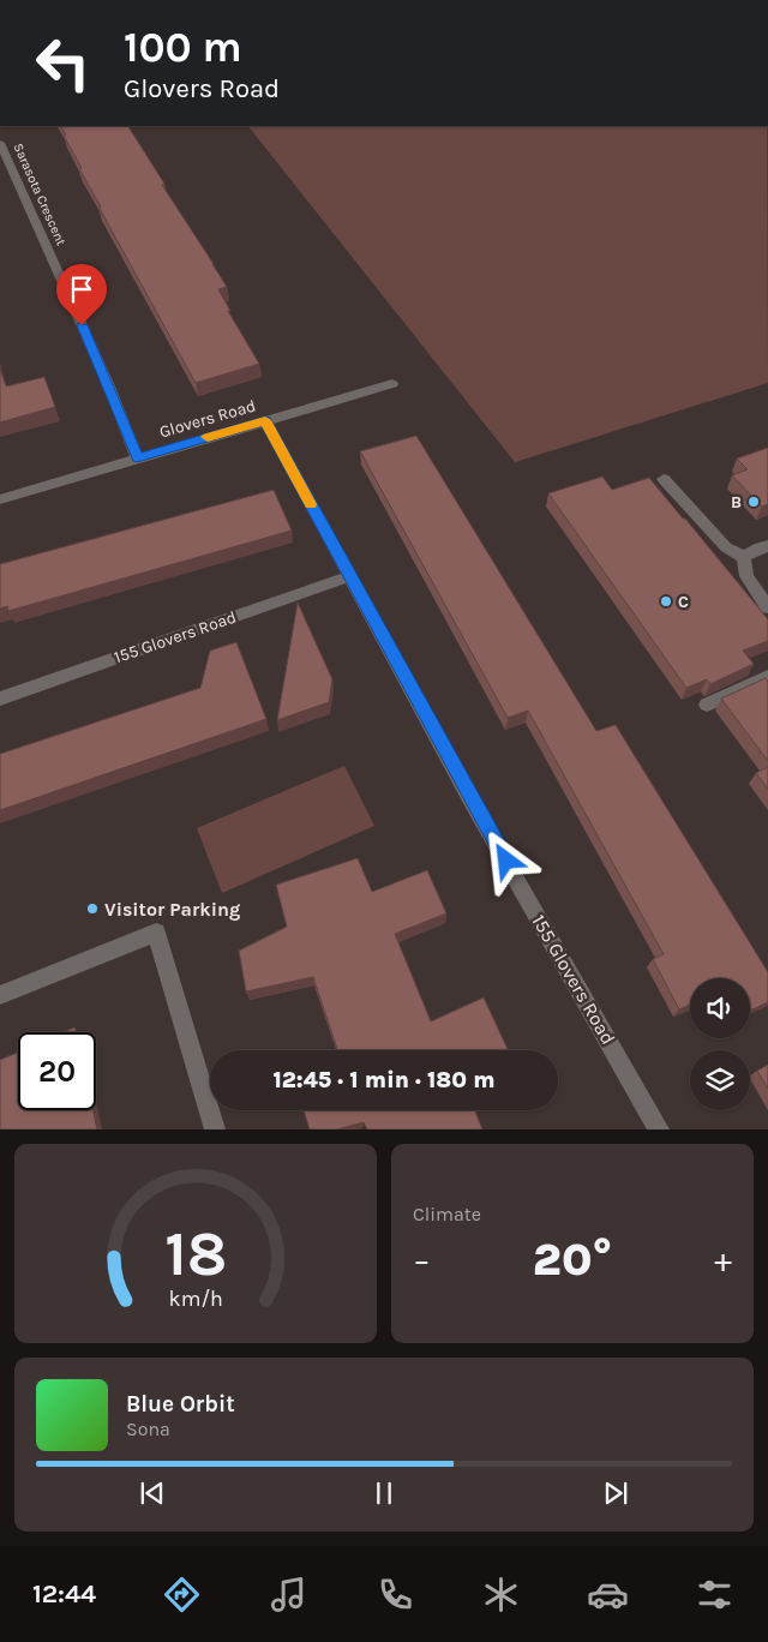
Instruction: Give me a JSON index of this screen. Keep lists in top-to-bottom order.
{
  "streets": {
    "street": ["Sarasota Crescent", "Glovers Road", "155 Glovers Road"]
  },
  "crossings": [
    ["Sarasota Crescent", "Glovers Road"],
    ["Glovers Road", "155 Glovers Road"]
  ],
  "places": ["B", "C", "Visitor Parking"],
  "page": {
    "turn": ["100 m", "Glovers Road"],
    "limit": "20",
    "trip": "12:45 · 1 min · 180 m",
    "tile": "Climate",
    "heat": ["−", "20°", "+"],
    "song": ["Blue Orbit", "Sona"],
    "tabs": "12:44",
    "gauge": ["18", "km/h"]
  }
}
